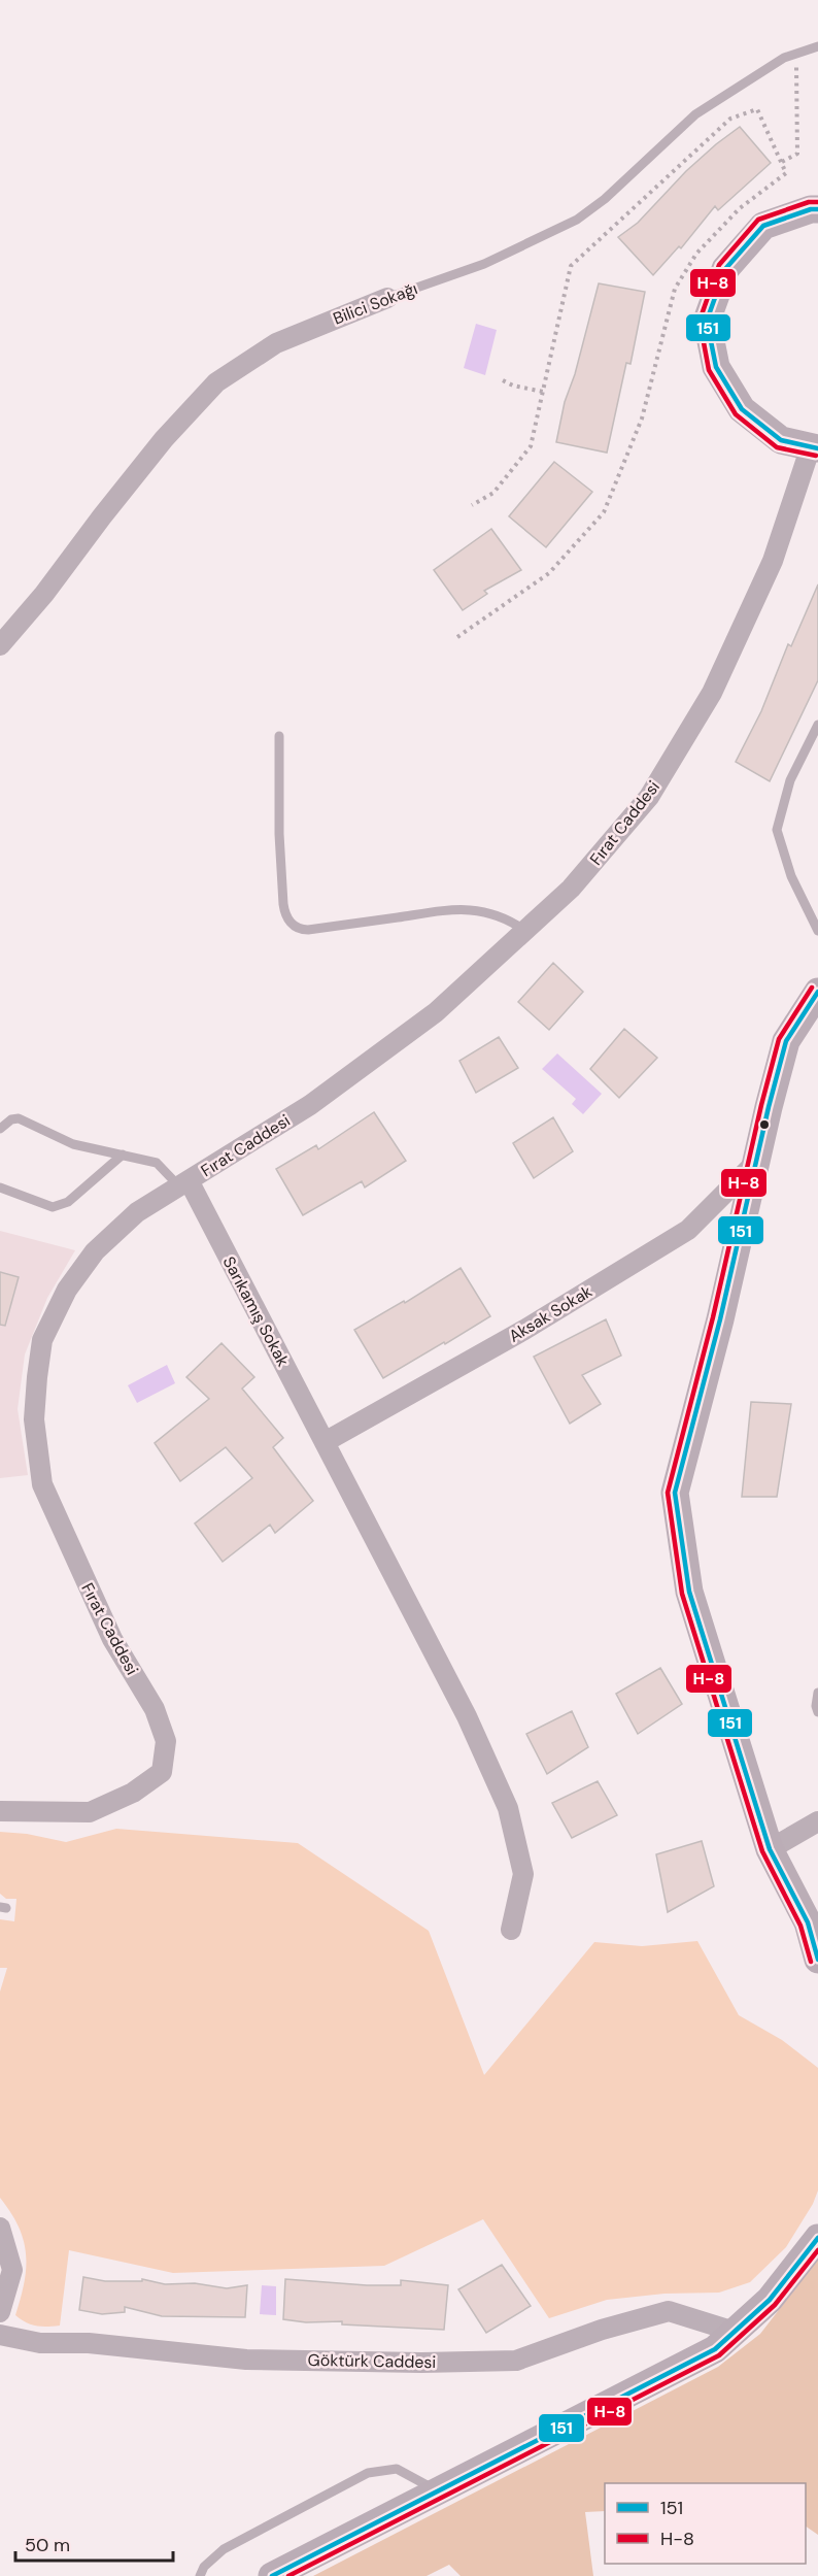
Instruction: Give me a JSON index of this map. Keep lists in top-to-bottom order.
{
  "streets": {
    "street": [
      "Bilici Sokağı",
      "Fırat Caddesi",
      "Sarıkamış Sokak",
      "Aksak Sokak",
      "Göktürk Caddesi"
    ]
  },
  "crossings": [
    ["Fırat Caddesi", "Sarıkamış Sokak"],
    ["Sarıkamış Sokak", "Aksak Sokak"]
  ],
  "lines": ["transit line H-8", "transit line 151"],
  "legend": ["151", "H-8"],
  "scale_bar": "50 m"
}
